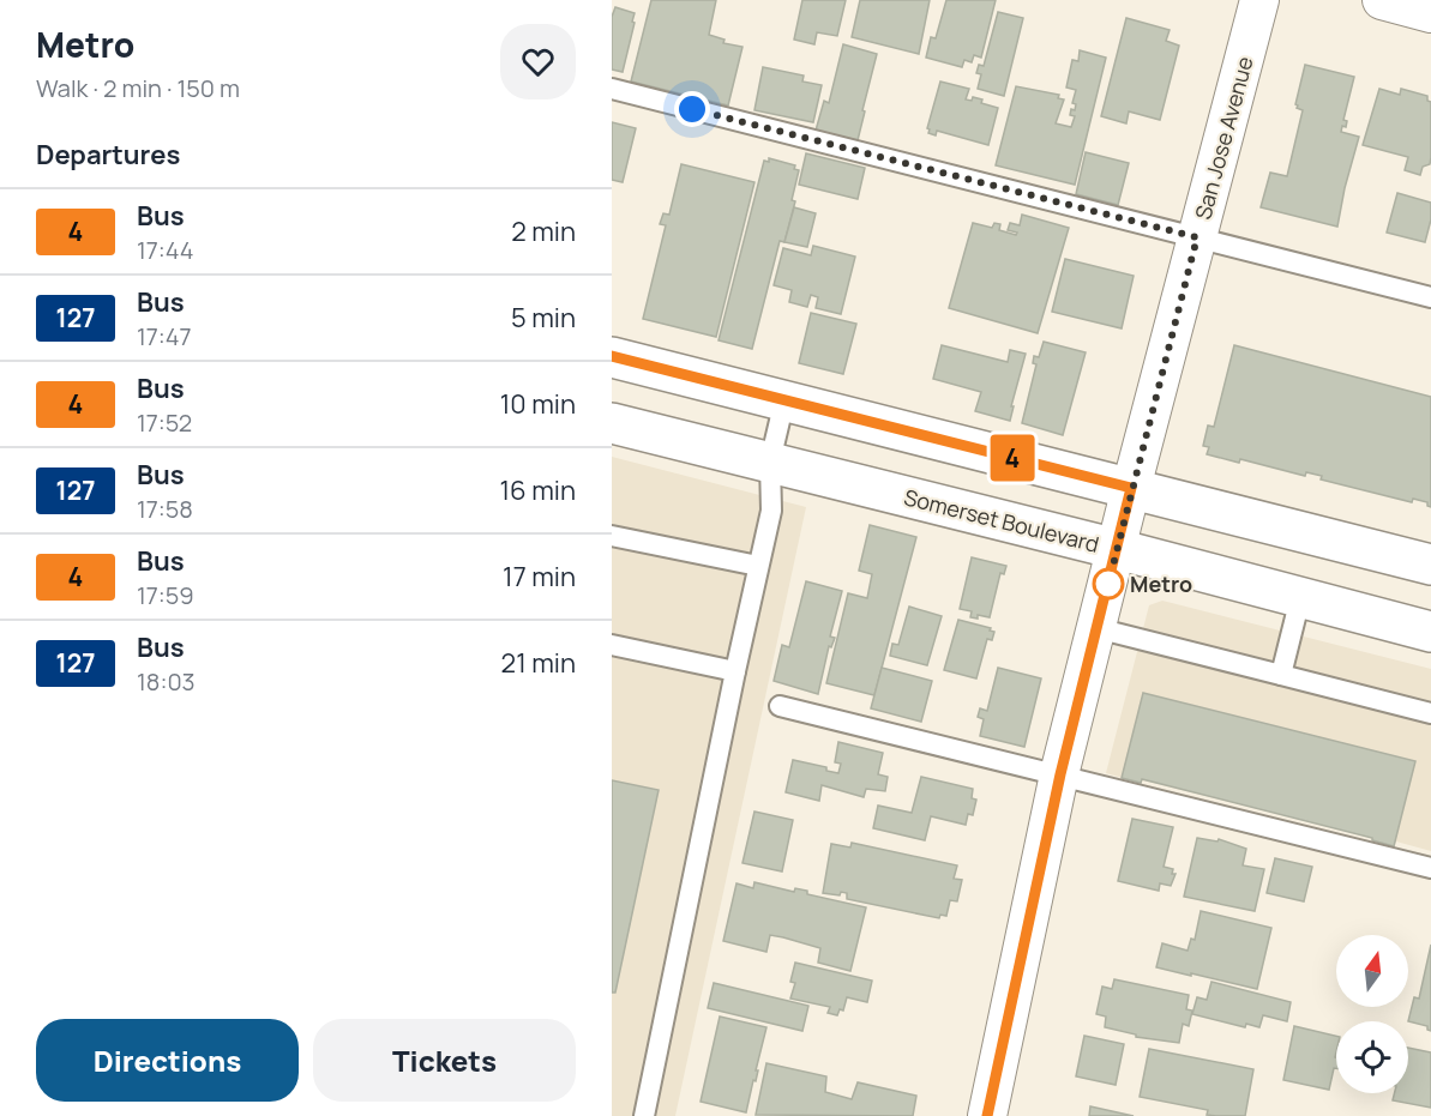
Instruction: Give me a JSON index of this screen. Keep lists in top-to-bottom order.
{
  "streets": {
    "main road": ["Somerset Boulevard"],
    "street": ["San Jose Avenue"]
  },
  "crossings": [
    ["San Jose Avenue", "Somerset Boulevard"]
  ],
  "places": ["Metro"],
  "lines": ["bus line 4"],
  "north": "top",
  "page": {
    "heading": [
      ["Metro", "Walk · 2 min · 150 m"],
      "Departures"
    ],
    "on_map": "4",
    "list": [
      {
        "mark": "4",
        "name": "Bus",
        "note": "17:44",
        "value": "2 min"
      },
      {
        "mark": "127",
        "name": "Bus",
        "note": "17:47",
        "value": "5 min"
      },
      {
        "mark": "4",
        "name": "Bus",
        "note": "17:52",
        "value": "10 min"
      },
      {
        "mark": "127",
        "name": "Bus",
        "note": "17:58",
        "value": "16 min"
      },
      {
        "mark": "4",
        "name": "Bus",
        "note": "17:59",
        "value": "17 min"
      },
      {
        "mark": "127",
        "name": "Bus",
        "note": "18:03",
        "value": "21 min"
      }
    ],
    "buttons": ["Directions", "Tickets"]
  }
}
